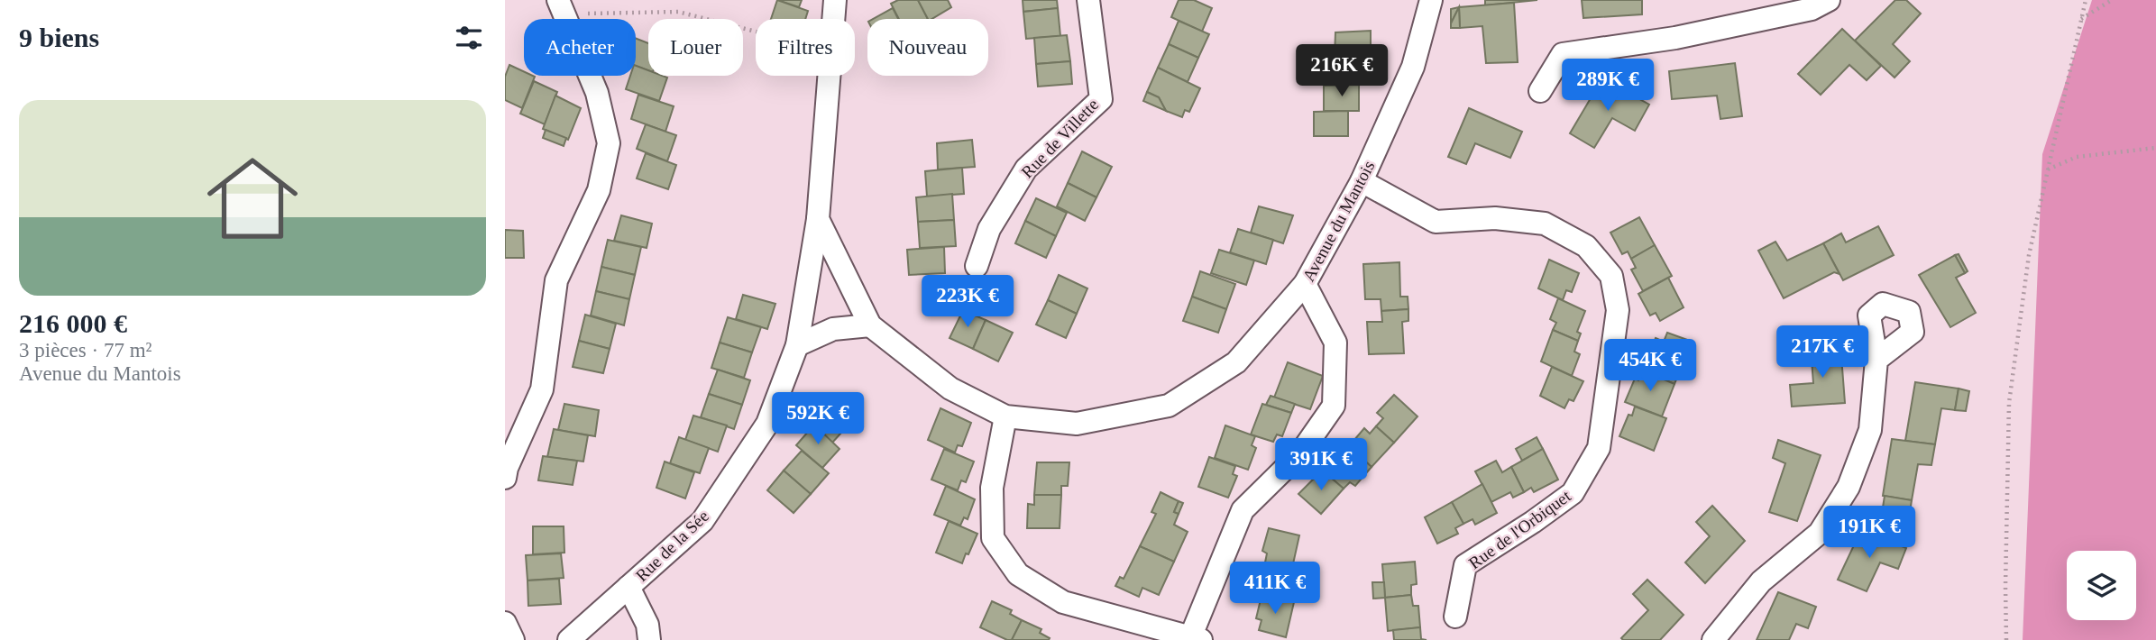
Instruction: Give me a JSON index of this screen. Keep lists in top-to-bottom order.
{
  "streets": {
    "street": [
      "Rue de Villette",
      "Avenue du Mantois",
      "Rue de l'Orbiquet",
      "Rue de la Sée"
    ]
  },
  "crossings": [
    ["Avenue du Mantois", "Rue de l'Orbiquet"],
    ["Avenue du Mantois", "Rue de la Sée"]
  ],
  "page": {
    "heading": "9 biens",
    "chip": [
      "Acheter",
      "Louer",
      "Filtres",
      "Nouveau"
    ],
    "price": [
      "216K €",
      "289K €",
      "223K €",
      "217K €",
      "454K €",
      "592K €",
      "391K €",
      "191K €",
      "411K €"
    ],
    "list": [
      {
        "name": "216 000 €",
        "note": "3 pièces · 77 m² · Avenue du Mantois"
      }
    ]
  }
}
